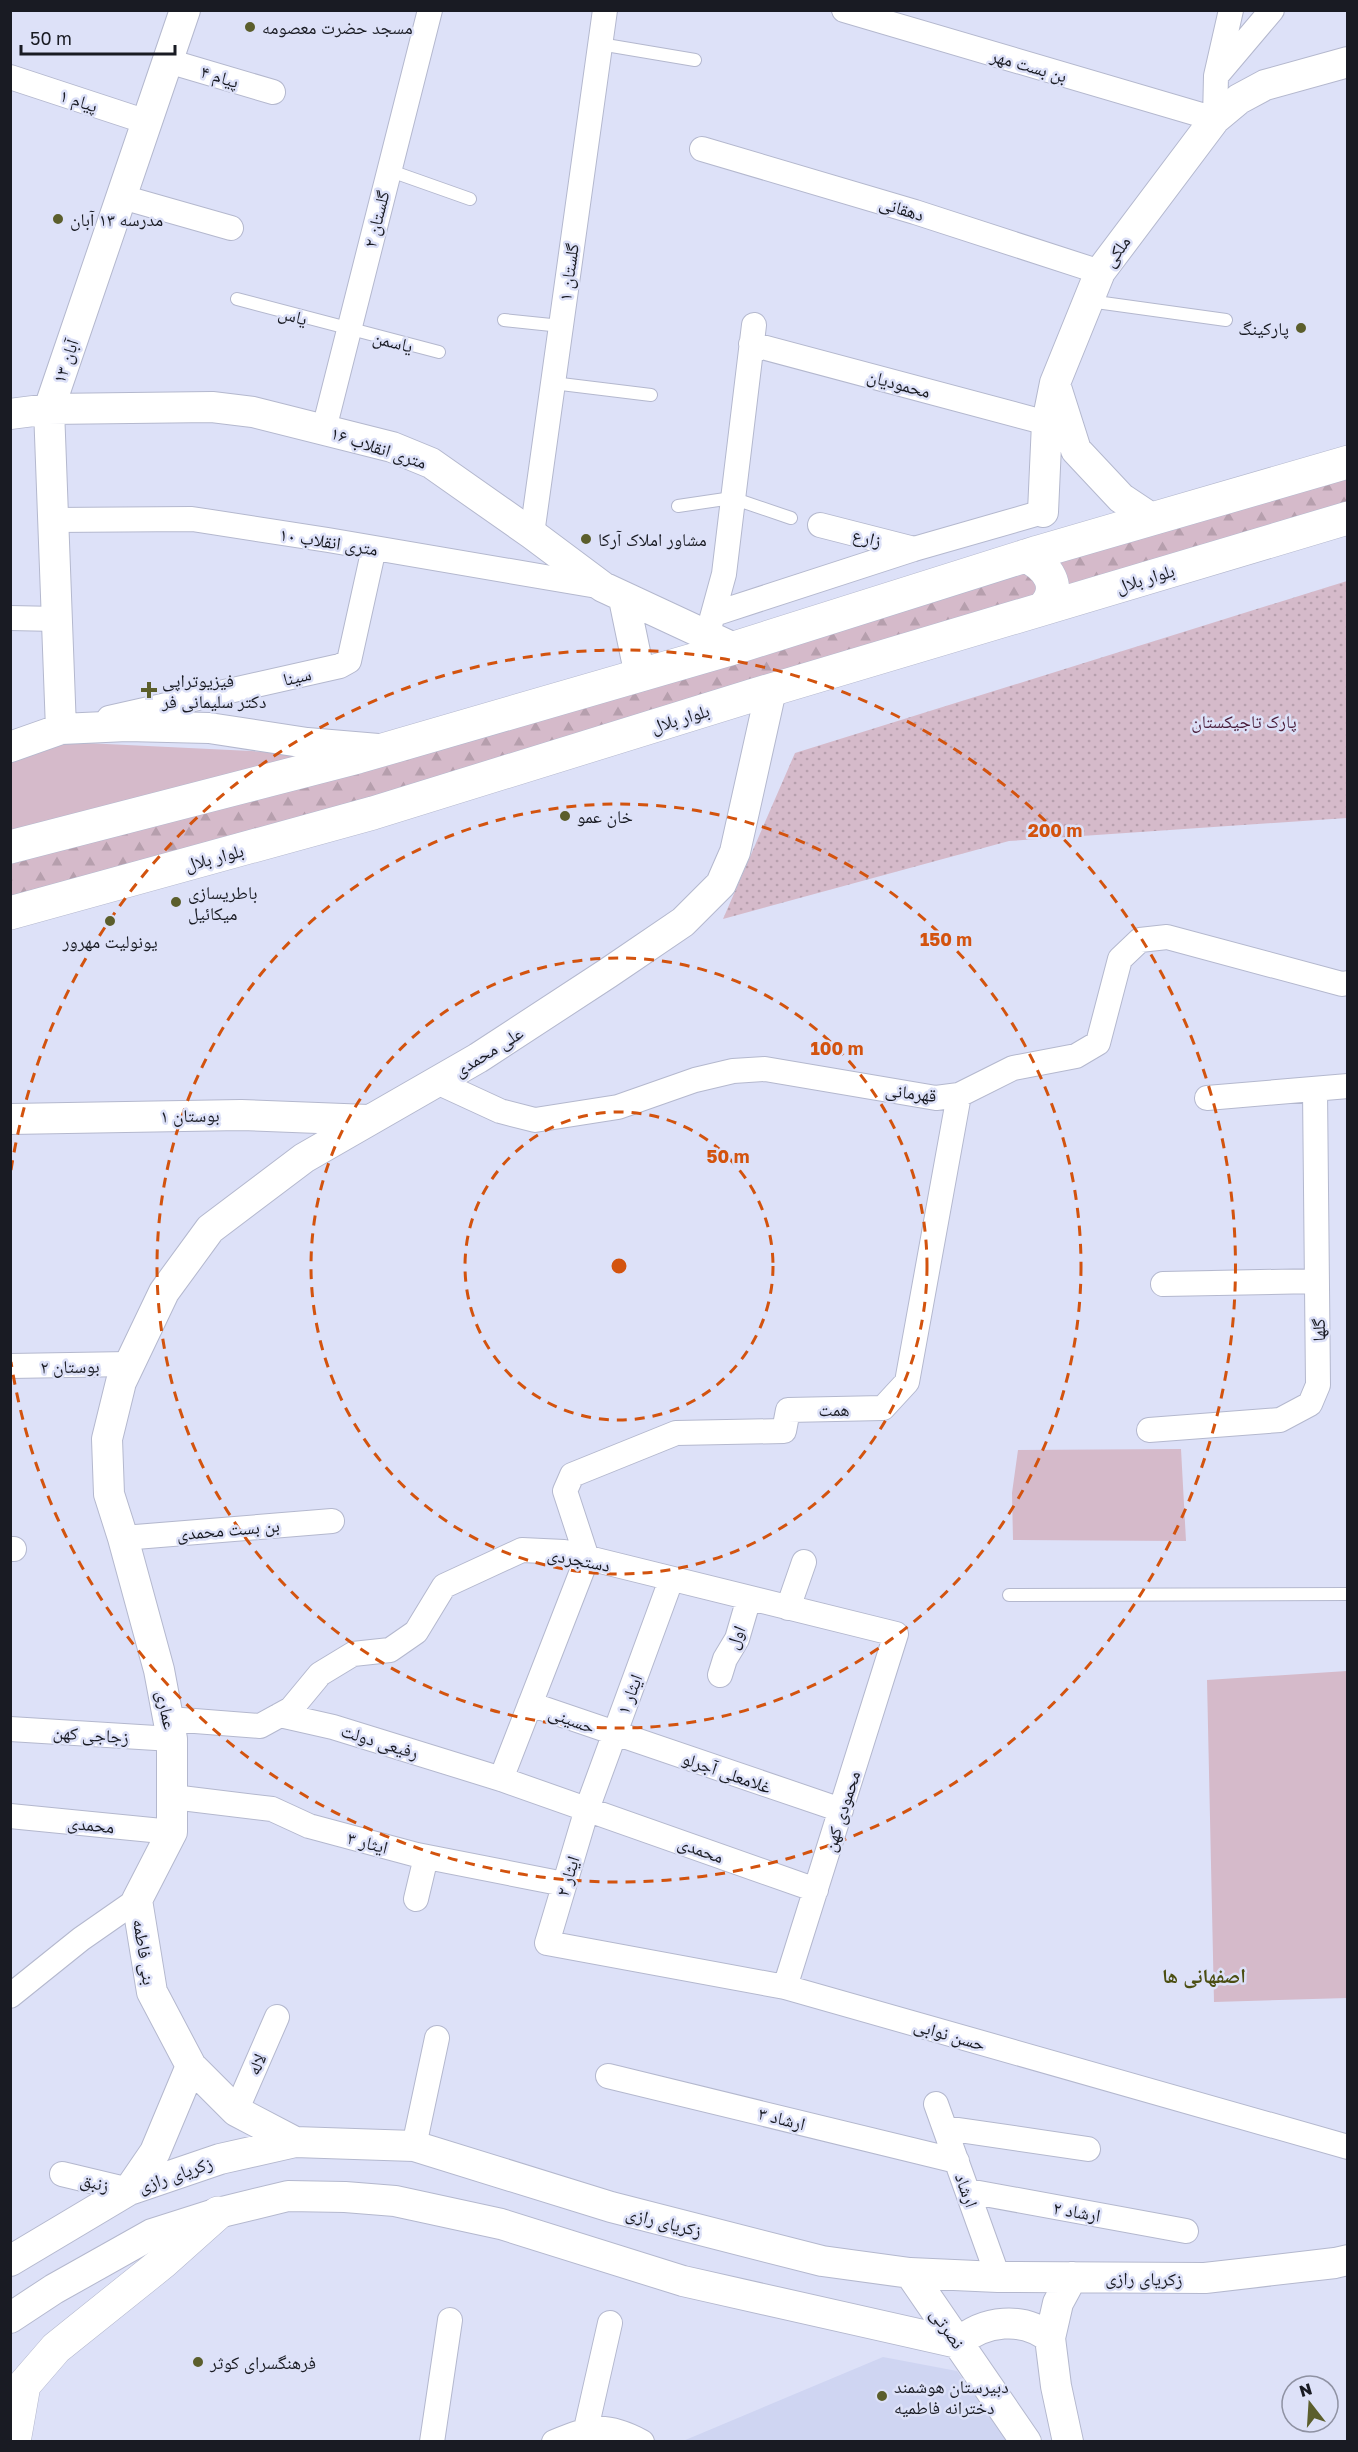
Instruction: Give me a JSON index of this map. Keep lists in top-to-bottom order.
{
  "streets": {
    "main road": ["بلوار بلال"],
    "street": [
      "بن بست مهر",
      "پیام ۴",
      "پیام ۱",
      "دهقانی",
      "گلستان ۲",
      "ملکی",
      "گلستان ۱",
      "۱۳ آبان",
      "محمودیان",
      "۱۶ متری انقلاب",
      "زارع",
      "۱۰ متری انقلاب",
      "سینا",
      "علی محمدی",
      "قهرمانی",
      "بوستان ۱",
      "گلها",
      "بوستان ۲",
      "همت",
      "بن بست محمدی",
      "دستجردی",
      "اول",
      "۱ ایثار",
      "عماری",
      "حسینی",
      "زجاجی کهن",
      "رفیعی دولت",
      "غلامعلی آجرلو",
      "محمودی کهن",
      "محمدی",
      "ایثار ۳",
      "ایثار ۲",
      "بنی فاطمه",
      "حسن نوابی",
      "لاله",
      "ارشاد ۳",
      "زکریای رازی",
      "زنبق",
      "ارشاد",
      "ارشاد ۲",
      "نصرتی"
    ],
    "lane": ["یاس", "یاسمن"]
  },
  "crossings": [
    ["بن بست مهر", "ملکی"],
    ["پیام ۴", "۱۳ آبان"],
    ["پیام ۱", "۱۳ آبان"],
    ["دهقانی", "ملکی"],
    ["گلستان ۲", "یاس"],
    ["گلستان ۲", "یاسمن"],
    ["گلستان ۲", "۱۶ متری انقلاب"],
    ["ملکی", "محمودیان"],
    ["گلستان ۱", "۱۶ متری انقلاب"],
    ["یاس", "یاسمن"],
    ["۱۳ آبان", "۱۶ متری انقلاب"],
    ["۱۳ آبان", "۱۰ متری انقلاب"],
    ["۱۳ آبان", "سینا"],
    ["محمودیان", "۱۶ متری انقلاب"],
    ["۱۶ متری انقلاب", "۱۰ متری انقلاب"],
    ["۱۰ متری انقلاب", "سینا"],
    ["بلوار بلال", "علی محمدی"],
    ["علی محمدی", "قهرمانی"],
    ["علی محمدی", "بوستان ۱"],
    ["علی محمدی", "بوستان ۲"],
    ["علی محمدی", "عماری"],
    ["قهرمانی", "همت"],
    ["بوستان ۲", "عماری"],
    ["همت", "دستجردی"],
    ["بن بست محمدی", "عماری"],
    ["دستجردی", "اول"],
    ["دستجردی", "۱ ایثار"],
    ["دستجردی", "رفیعی دولت"],
    ["دستجردی", "محمودی کهن"],
    ["۱ ایثار", "حسینی"],
    ["۱ ایثار", "رفیعی دولت"],
    ["۱ ایثار", "غلامعلی آجرلو"],
    ["۱ ایثار", "محمدی"],
    ["۱ ایثار", "ایثار ۲"],
    ["عماری", "زجاجی کهن"],
    ["عماری", "محمدی"],
    ["عماری", "ایثار ۳"],
    ["عماری", "بنی فاطمه"],
    ["حسینی", "غلامعلی آجرلو"],
    ["رفیعی دولت", "محمدی"],
    ["رفیعی دولت", "ایثار ۲"],
    ["غلامعلی آجرلو", "محمودی کهن"],
    ["محمودی کهن", "محمدی"],
    ["محمودی کهن", "حسن نوابی"],
    ["محمدی", "ایثار ۲"],
    ["ایثار ۳", "ایثار ۲"],
    ["ایثار ۲", "حسن نوابی"],
    ["بنی فاطمه", "لاله"],
    ["بنی فاطمه", "زکریای رازی"],
    ["ارشاد ۳", "ارشاد"],
    ["زکریای رازی", "زنبق"],
    ["زکریای رازی", "ارشاد"],
    ["زکریای رازی", "نصرتی"],
    ["ارشاد", "ارشاد ۲"]
  ],
  "districts": ["اصفهانی ها"],
  "parks": ["پارک تاجیکستان"],
  "places": {
    "other": [
      "مسجد حضرت معصومه",
      "مدرسه ۱۳ آبان",
      "پارکینگ",
      "مشاور املاک آرکا",
      "خان عمو",
      "باطریسازی میکائیل",
      "یونولیت مهرور",
      "فرهنگسرای کوثر",
      "دبیرستان هوشمند دخترانه فاطمیه"
    ],
    "health": ["فیزیوتراپی دکتر سلیمانی فر"]
  },
  "scale_bar": "50 m",
  "north": "top",
  "rings": [
    "200 m",
    "150 m",
    "100 m",
    "50 m"
  ]
}
